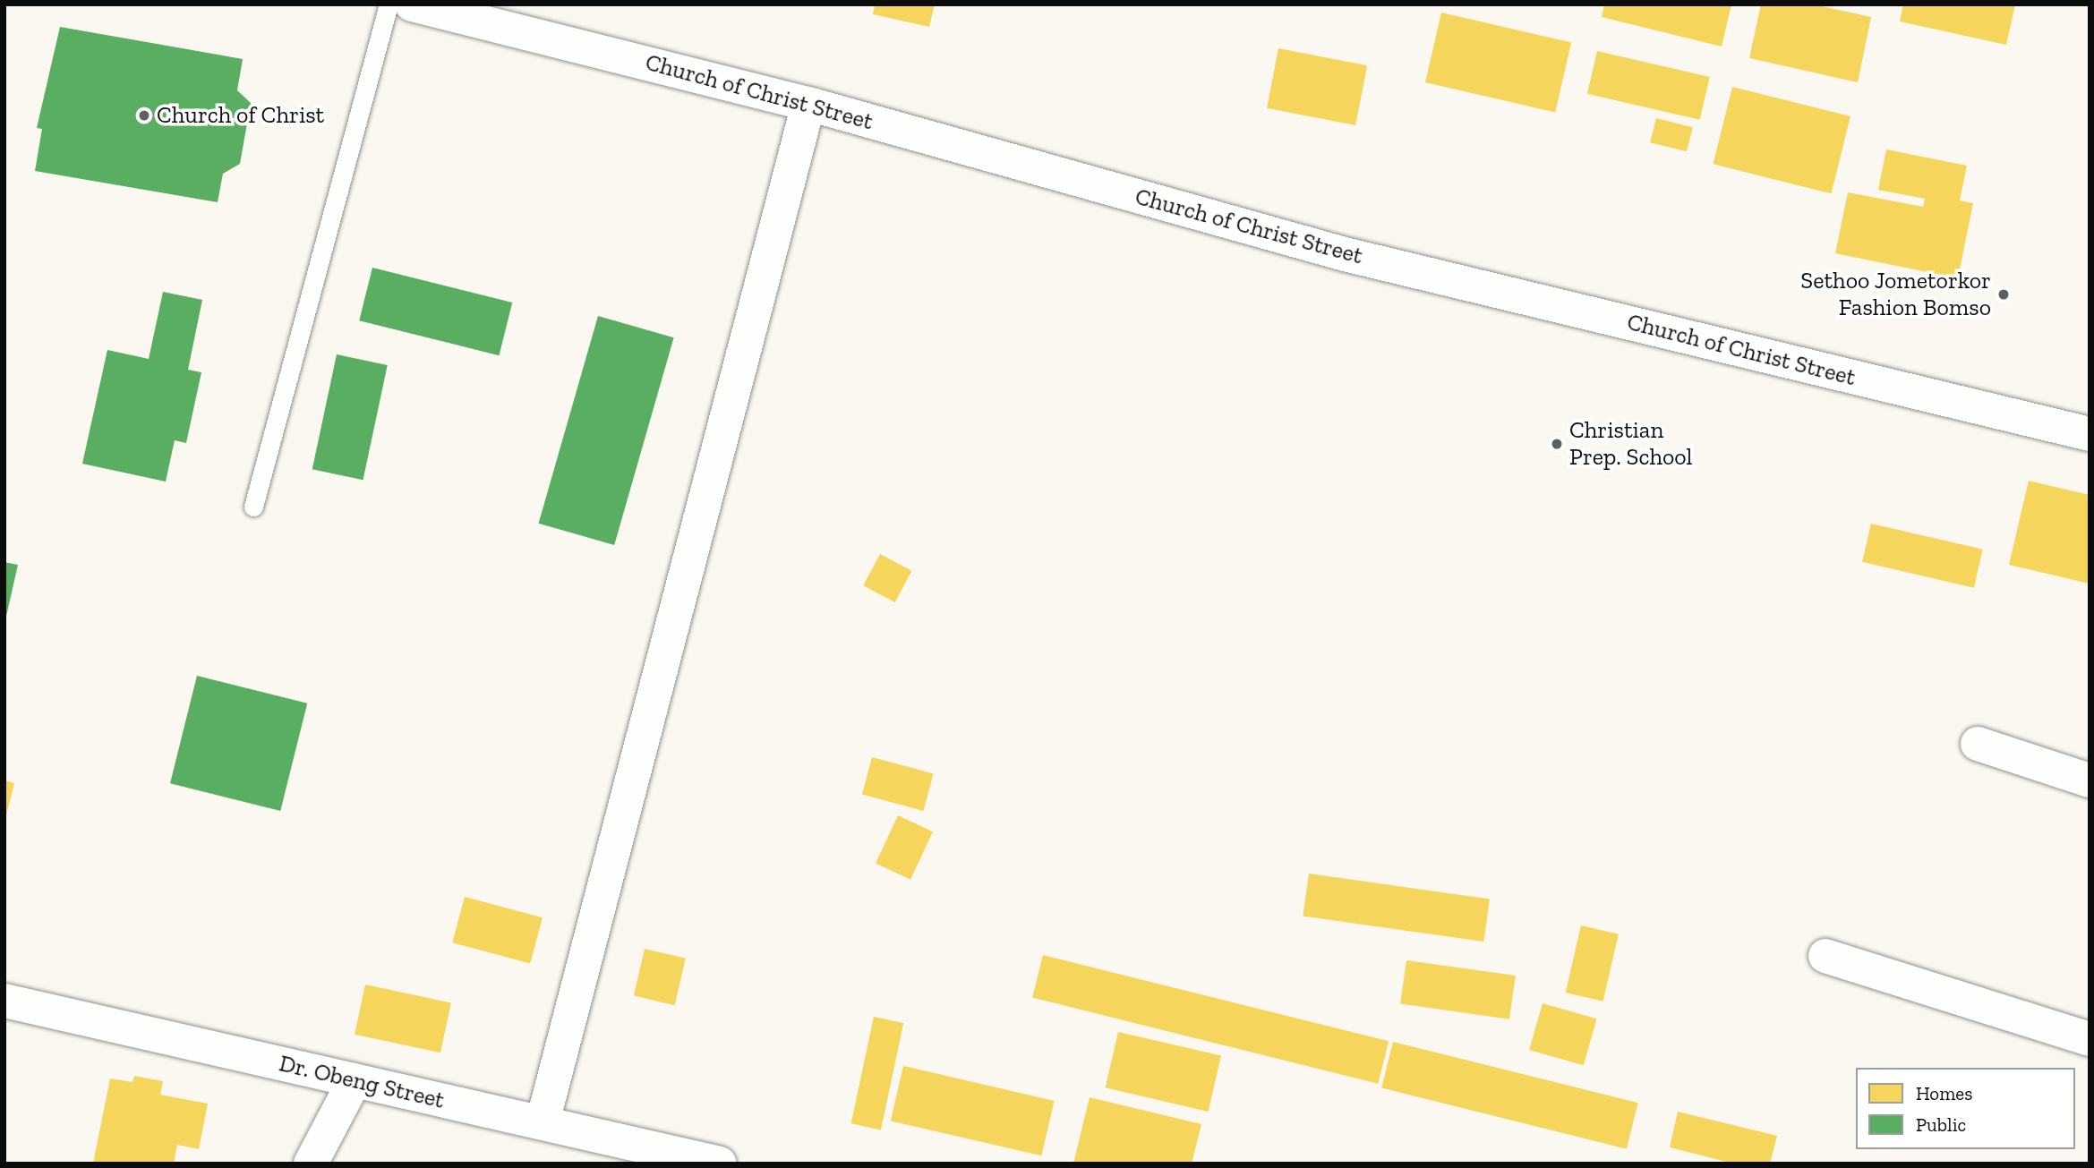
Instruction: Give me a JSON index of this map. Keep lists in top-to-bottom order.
{
  "streets": {
    "street": ["Church of Christ Street", "Dr. Obeng Street"]
  },
  "places": ["Church of Christ", "Sethoo Jometorkor Fashion Bomso", "Christian Prep. School"],
  "legend": ["Homes", "Public"]
}
